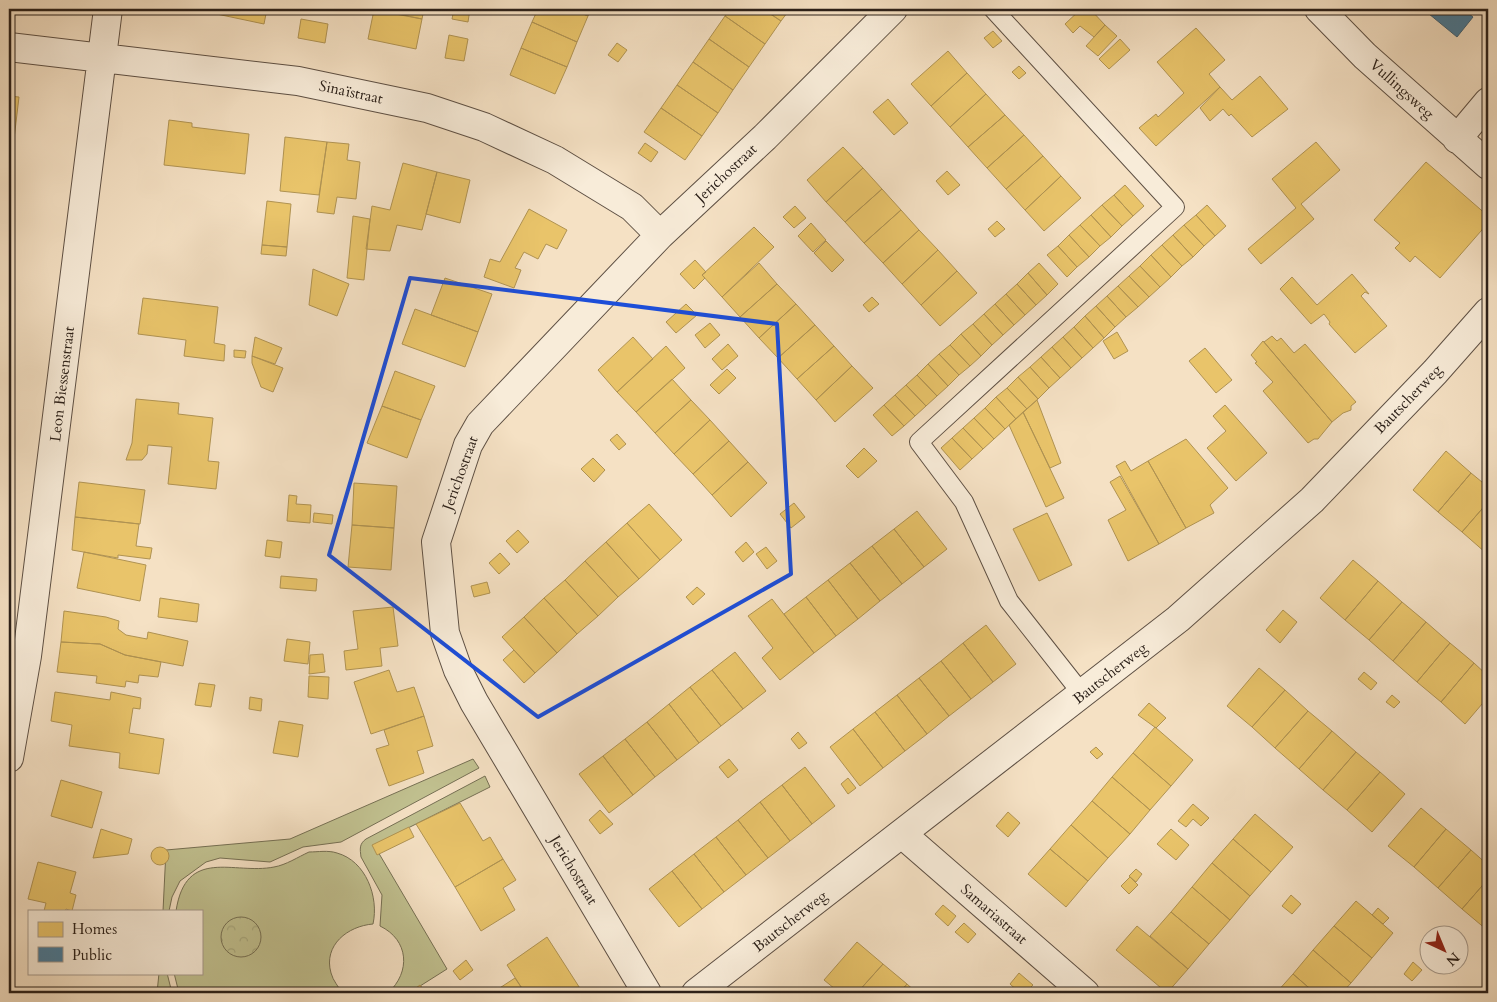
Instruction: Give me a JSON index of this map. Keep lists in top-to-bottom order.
{
  "streets": {
    "street": [
      "Vullingsweg",
      "Sinaïstraat",
      "Jerichostraat",
      "Leon Biessenstraat",
      "Bautscherweg",
      "Samariastraat"
    ]
  },
  "crossings": [
    ["Sinaïstraat", "Jerichostraat"],
    ["Sinaïstraat", "Leon Biessenstraat"],
    ["Bautscherweg", "Samariastraat"]
  ],
  "legend": ["Homes", "Public"],
  "north": "bottom right"
}
